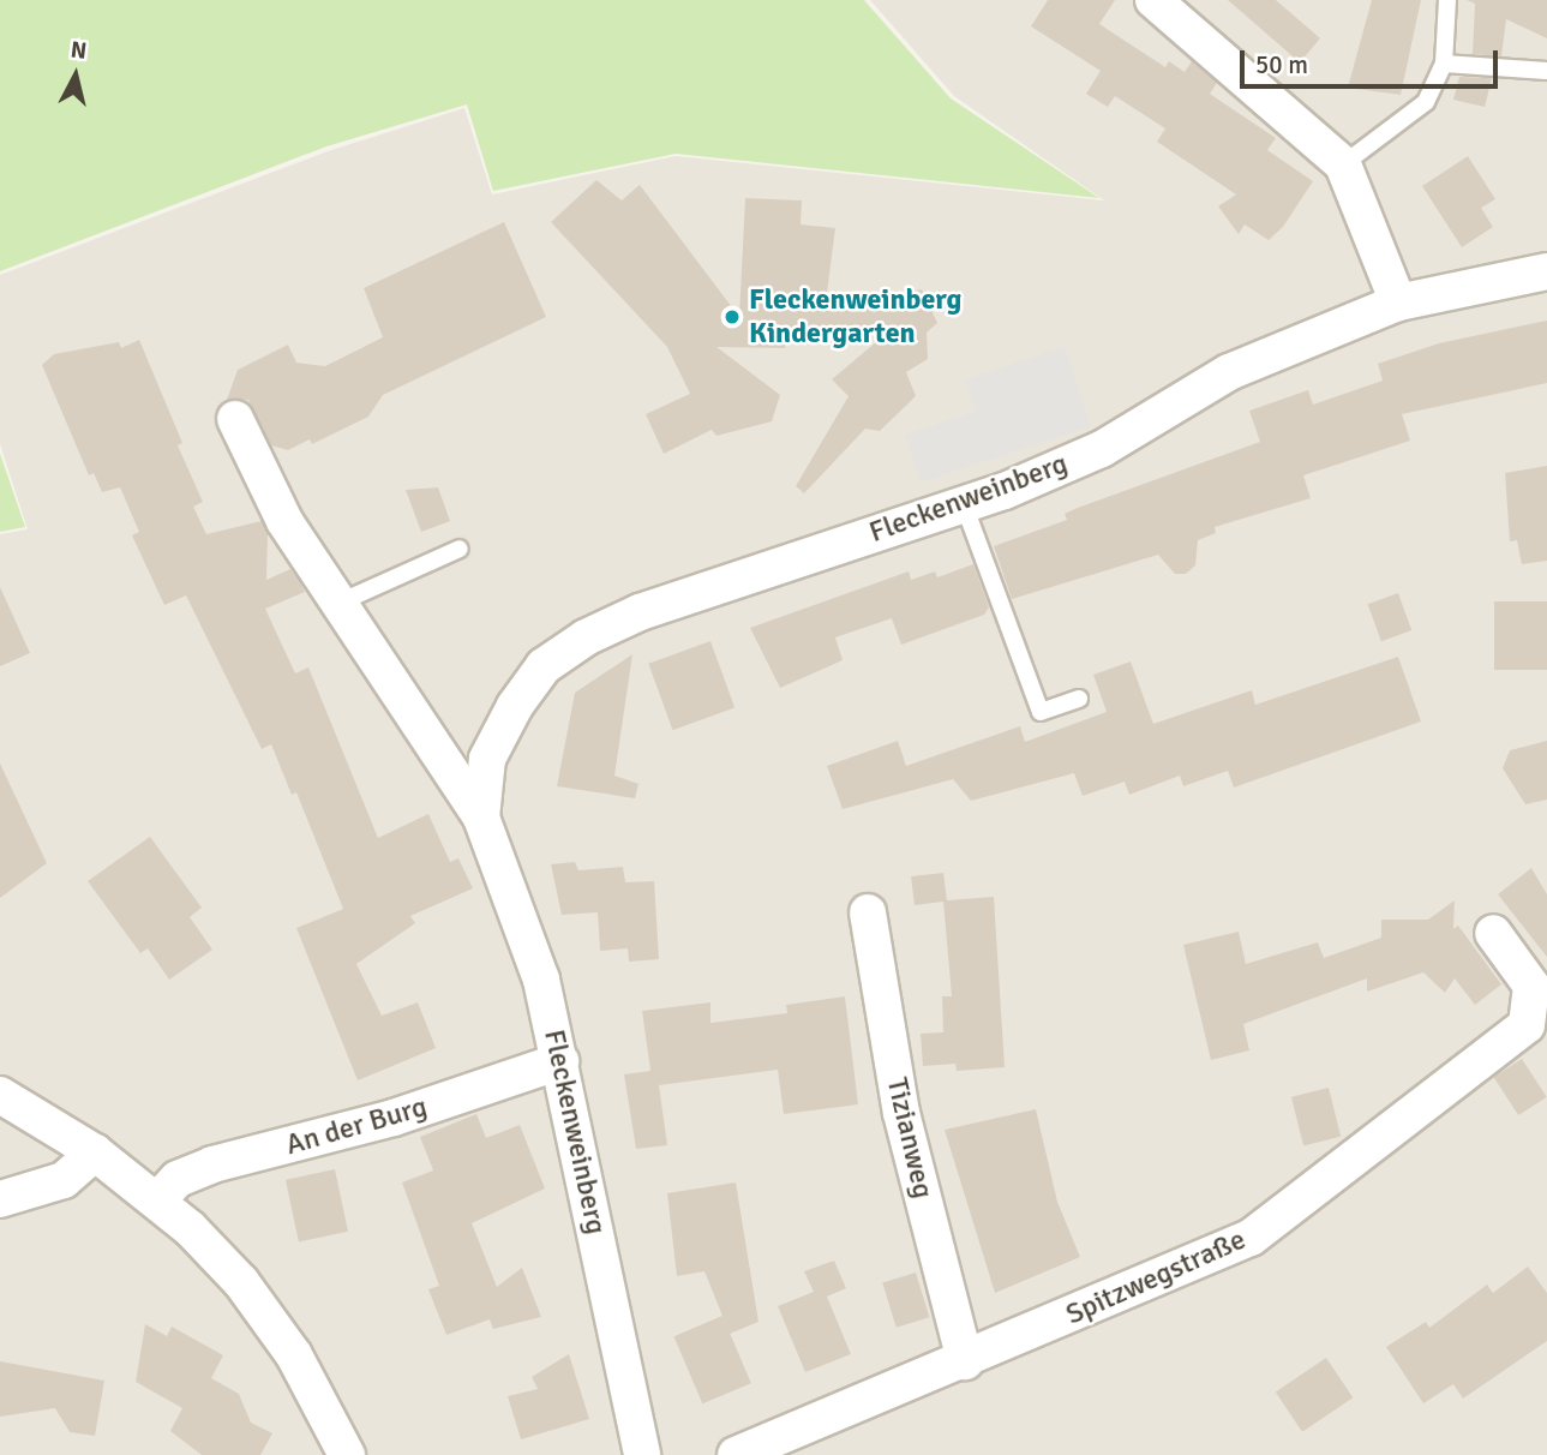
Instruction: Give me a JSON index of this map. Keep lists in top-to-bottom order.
{
  "streets": {
    "street": [
      "Fleckenweinberg",
      "An der Burg",
      "Tizianweg",
      "Spitzwegstraße"
    ]
  },
  "crossings": [
    ["Fleckenweinberg", "An der Burg"],
    ["Tizianweg", "Spitzwegstraße"]
  ],
  "places": ["Fleckenweinberg Kindergarten"],
  "scale_bar": "50 m",
  "north": "top"
}
